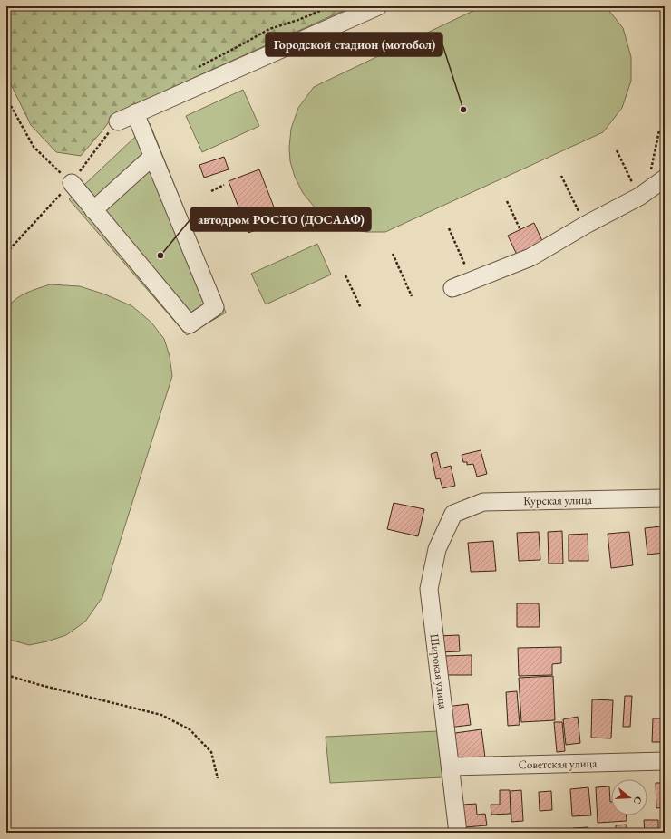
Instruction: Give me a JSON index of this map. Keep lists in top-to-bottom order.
{
  "streets": {
    "street": ["Курская улица", "Широкая улица", "Советская улица"]
  },
  "crossings": [
    ["Курская улица", "Широкая улица"],
    ["Широкая улица", "Советская улица"]
  ],
  "places": ["Городской стадион (мотобол)", "автодром РОСТО (ДОСААФ)"],
  "north": "right"
}
